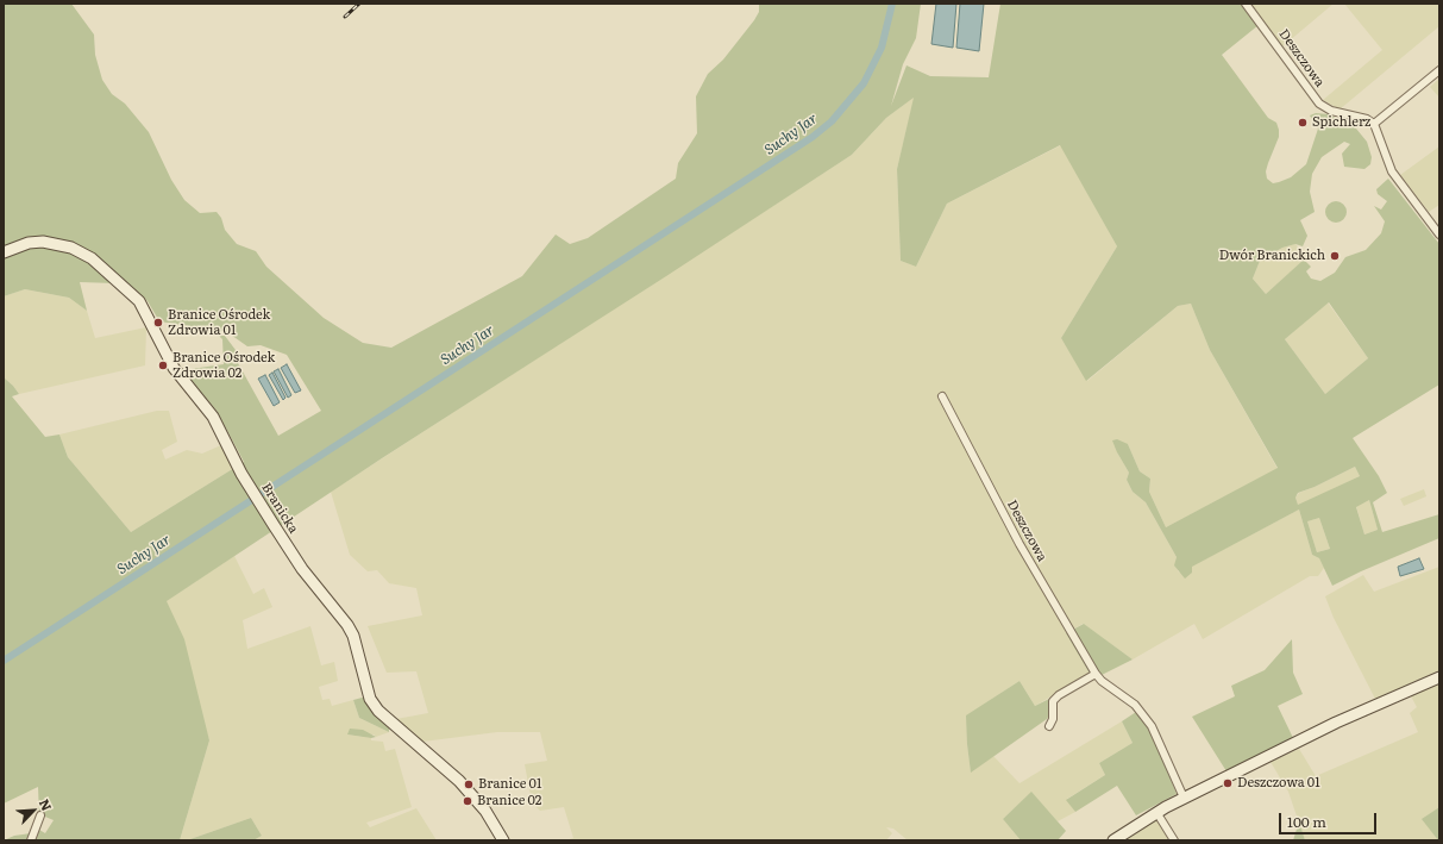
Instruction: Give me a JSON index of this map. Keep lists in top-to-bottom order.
{
  "streets": {
    "street": ["Deszczowa", "Branicka"]
  },
  "water": ["Suchy Jar"],
  "places": [
    "Spichlerz",
    "Dwór Branickich",
    "Branice Ośrodek Zdrowia 01",
    "Branice Ośrodek Zdrowia 02",
    "Deszczowa 01",
    "Branice 01",
    "Branice 02"
  ],
  "scale_bar": "100 m",
  "north": "top right"
}
